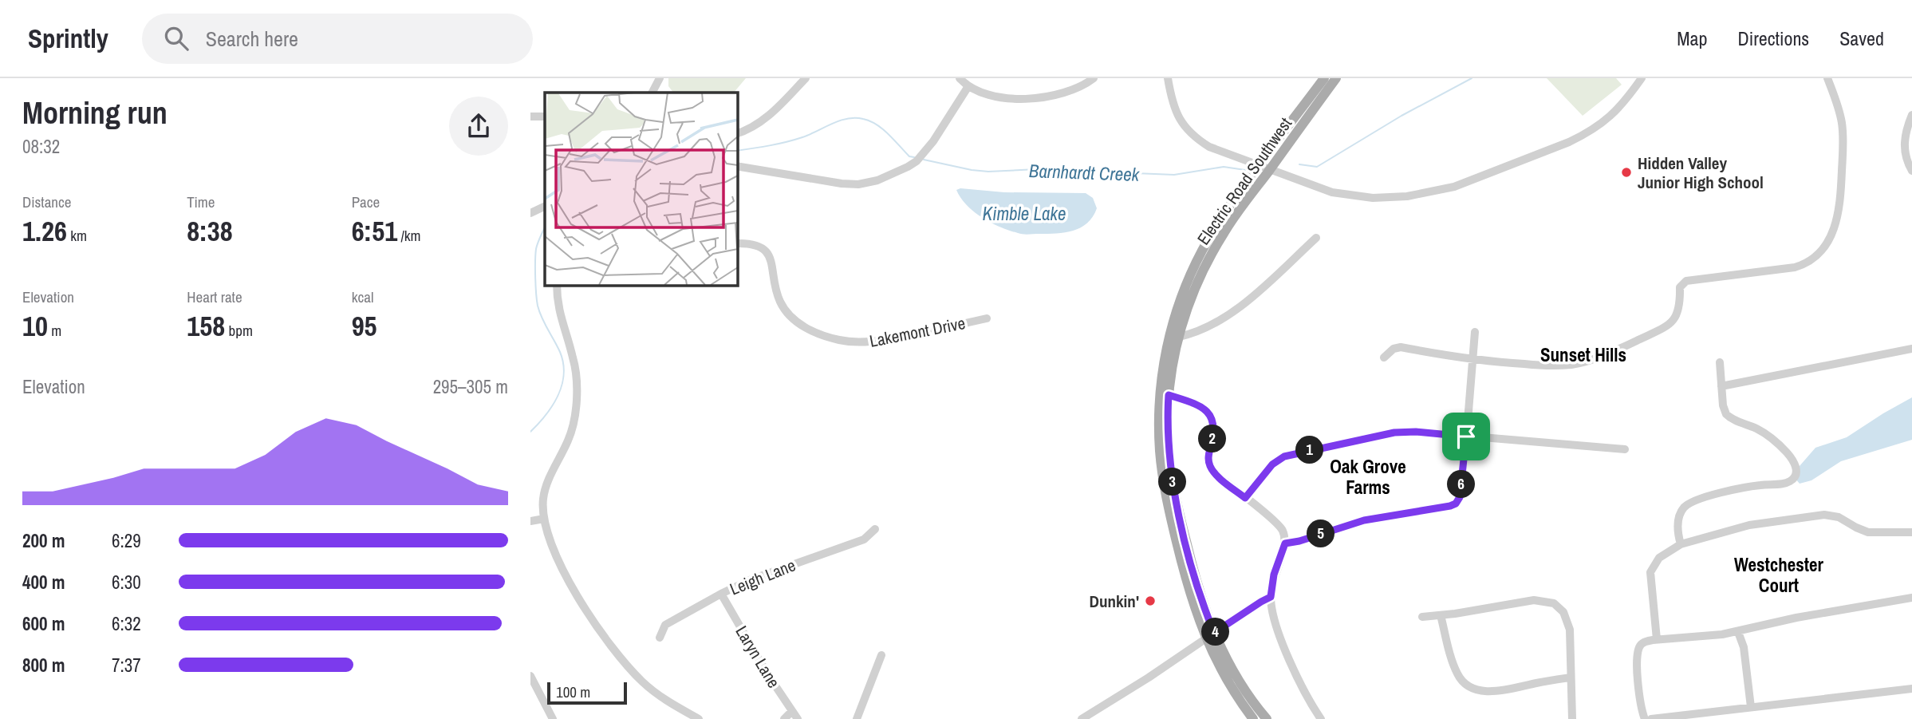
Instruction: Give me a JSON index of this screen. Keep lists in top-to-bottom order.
{
  "streets": {
    "main road": ["Electric Road Southwest"],
    "street": ["Lakemont Drive", "Leigh Lane", "Laryn Lane"]
  },
  "crossings": [
    ["Leigh Lane", "Laryn Lane"]
  ],
  "districts": ["Sunset Hills", "Oak Grove Farms", "Westchester Court"],
  "water": ["Barnhardt Creek", "Kimble Lake"],
  "places": ["Hidden Valley Junior High School", "Dunkin'"],
  "scale_bar": "100 m",
  "page": {
    "header": "Sprintly",
    "search": "Search here",
    "nav": ["Map", "Directions", "Saved"],
    "heading": ["Morning run", "08:32"],
    "stats": [
      ["Distance", "1.26 km"],
      ["Time", "8:38"],
      ["Pace", "6:51 /km"],
      ["Elevation", "10 m"],
      ["Heart rate", "158 bpm"],
      ["kcal", "95"]
    ],
    "chart": ["Elevation", "295–305 m"],
    "pins": [
      "2",
      "1",
      "3",
      "6",
      "5",
      "4"
    ],
    "list": [
      {
        "name": "200 m",
        "note": "6:29"
      },
      {
        "name": "400 m",
        "note": "6:30"
      },
      {
        "name": "600 m",
        "note": "6:32"
      },
      {
        "name": "800 m",
        "note": "7:37"
      }
    ],
    "scale": "100 m"
  }
}
